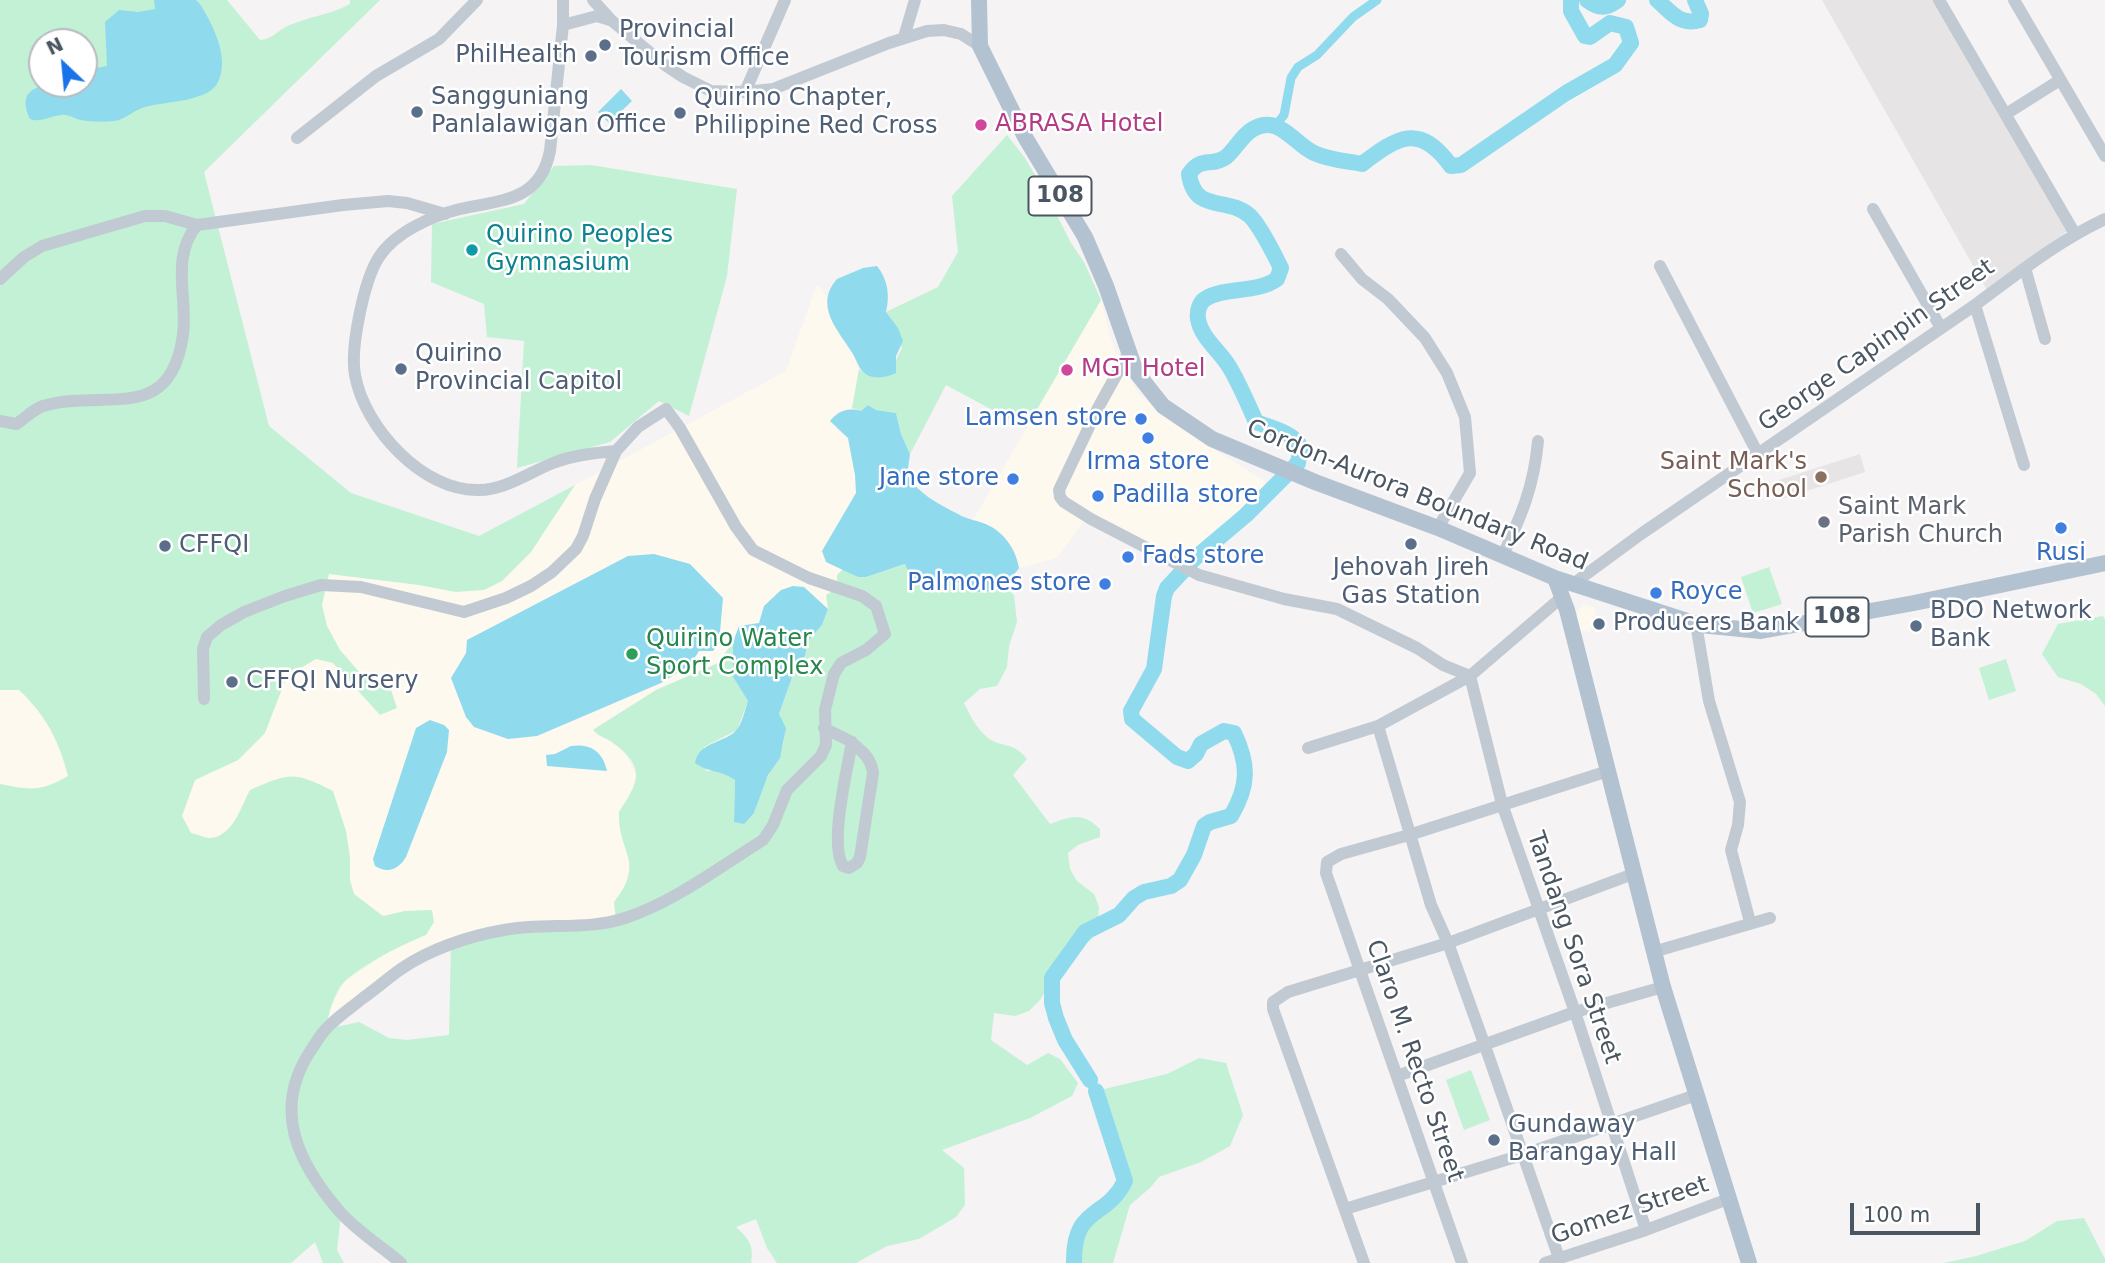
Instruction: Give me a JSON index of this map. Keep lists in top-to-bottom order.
{
  "streets": {
    "main road": ["108", "Cordon-Aurora Boundary Road"],
    "street": [
      "George Capinpin Street",
      "Tandang Sora Street",
      "Claro M. Recto Street",
      "Gomez Street"
    ]
  },
  "crossings": [
    ["George Capinpin Street", "Cordon-Aurora Boundary Road"],
    ["Tandang Sora Street", "Gomez Street"]
  ],
  "places": [
    "Provincial Tourism Office",
    "PhilHealth",
    "Sangguniang Panlalawigan Office",
    "Quirino Chapter, Philippine Red Cross",
    "ABRASA Hotel",
    "Quirino Peoples Gymnasium",
    "Quirino Provincial Capitol",
    "MGT Hotel",
    "Lamsen store",
    "Irma store",
    "Saint Mark's School",
    "Jane store",
    "Padilla store",
    "Saint Mark Parish Church",
    "Rusi",
    "Jehovah Jireh Gas Station",
    "CFFQI",
    "Fads store",
    "Palmones store",
    "Royce",
    "Producers Bank",
    "BDO Network Bank",
    "Quirino Water Sport Complex",
    "CFFQI Nursery",
    "Gundaway Barangay Hall"
  ],
  "scale_bar": "100 m",
  "north": "top left"
}
